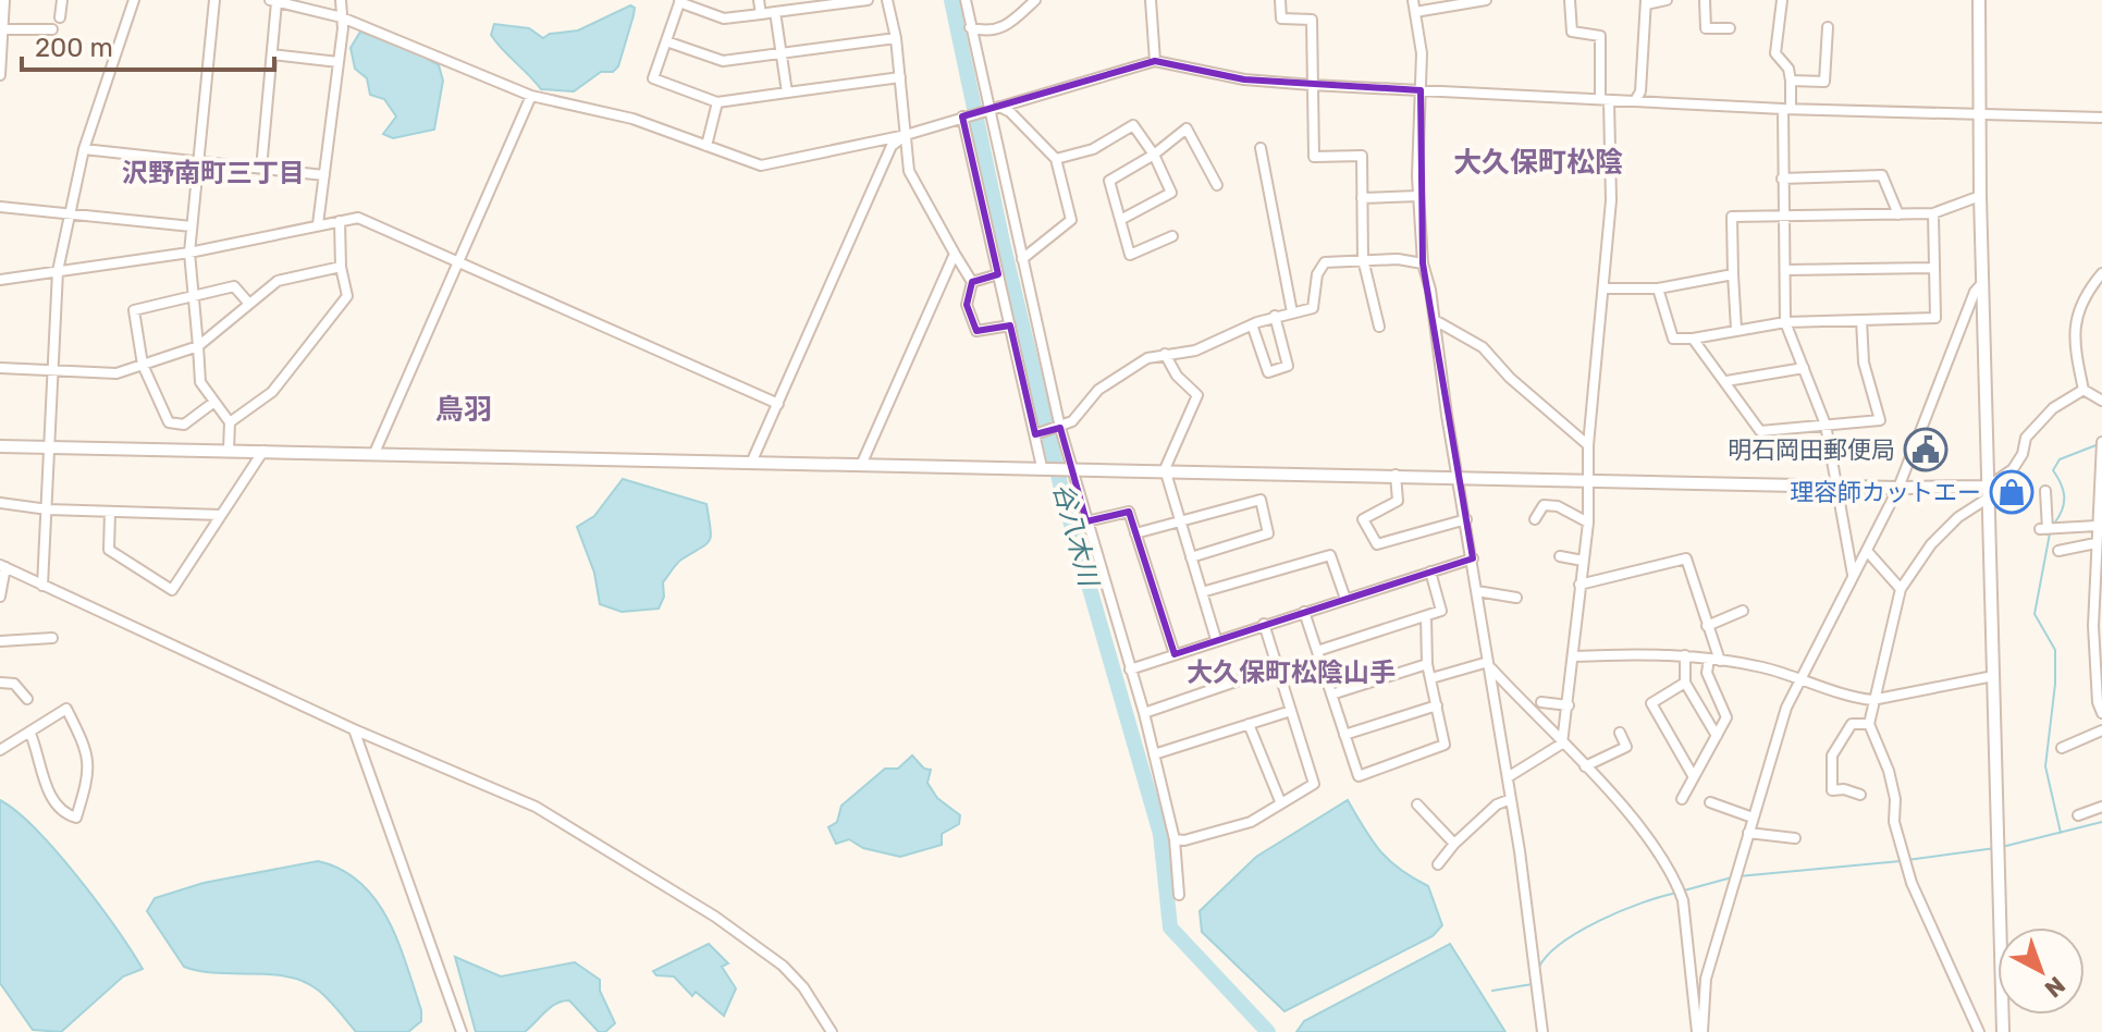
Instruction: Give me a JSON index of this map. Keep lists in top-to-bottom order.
{
  "districts": [
    "大久保町松陰",
    "沢野南町三丁目",
    "鳥羽",
    "大久保町松陰山手"
  ],
  "water": ["谷八木川"],
  "places": {
    "public building": ["明石岡田郵便局"],
    "shop": ["理容師カットエー"]
  },
  "scale_bar": "200 m",
  "north": "bottom right"
}
